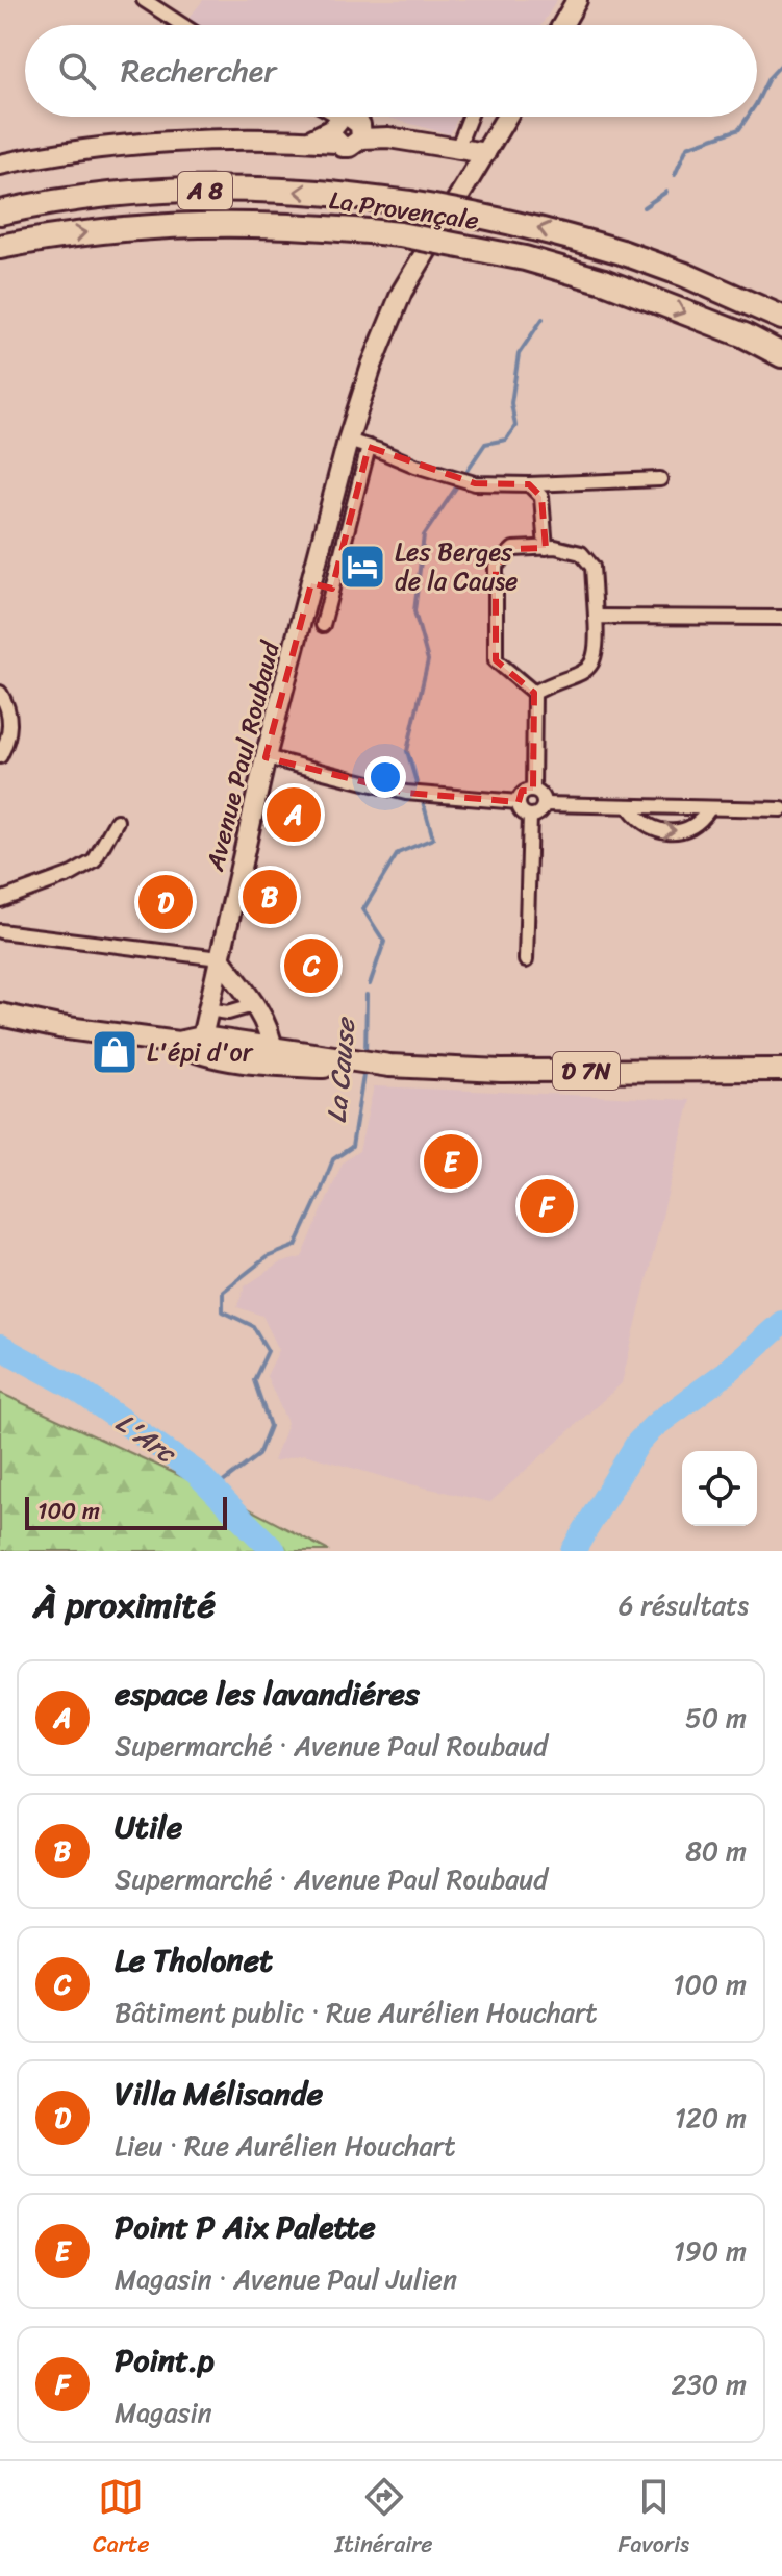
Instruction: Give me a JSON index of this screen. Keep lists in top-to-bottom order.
{
  "streets": {
    "highway": ["A 8", "La Provençale"],
    "main road": ["D 7N"],
    "street": ["Avenue Paul Roubaud"]
  },
  "crossings": [
    ["Avenue Paul Roubaud", "D 7N"]
  ],
  "water": ["La Cause", "L'Arc"],
  "places": {
    "hotel": ["Les Berges de la Cause"],
    "shop": ["L'épi d'or"]
  },
  "scale_bar": "100 m",
  "page": {
    "search": "Rechercher",
    "pins": [
      "A",
      "B",
      "D",
      "C",
      "E",
      "F"
    ],
    "scale": "100 m",
    "heading": ["À proximité", "6 résultats"],
    "list": [
      {
        "mark": "A",
        "name": "espace les lavandiéres",
        "note": "Supermarché · Avenue Paul Roubaud",
        "value": "50 m"
      },
      {
        "mark": "B",
        "name": "Utile",
        "note": "Supermarché · Avenue Paul Roubaud",
        "value": "80 m"
      },
      {
        "mark": "C",
        "name": "Le Tholonet",
        "note": "Bâtiment public · Rue Aurélien Houchart",
        "value": "100 m"
      },
      {
        "mark": "D",
        "name": "Villa Mélisande",
        "note": "Lieu · Rue Aurélien Houchart",
        "value": "120 m"
      },
      {
        "mark": "E",
        "name": "Point P Aix Palette",
        "note": "Magasin · Avenue Paul Julien",
        "value": "190 m"
      },
      {
        "mark": "F",
        "name": "Point.p",
        "note": "Magasin",
        "value": "230 m"
      }
    ],
    "nav": ["Carte", "Itinéraire", "Favoris"]
  }
}
